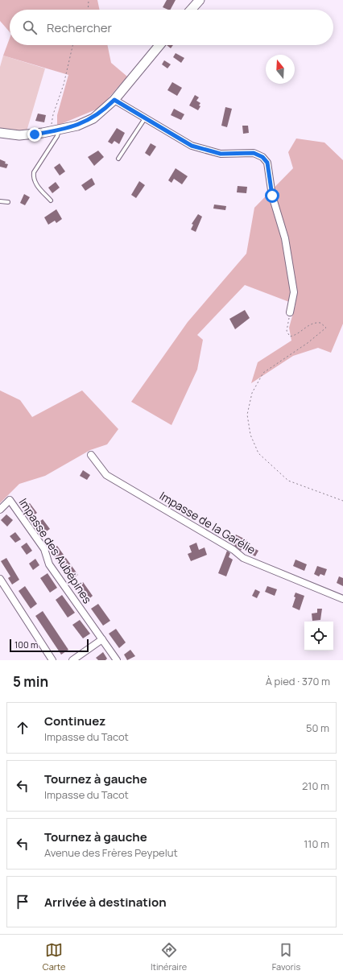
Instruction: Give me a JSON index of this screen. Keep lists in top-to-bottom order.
{
  "streets": {
    "street": ["Impasse de la Garélie", "Impasse des Aubépines"]
  },
  "scale_bar": "100 m",
  "north": "top",
  "page": {
    "search": "Rechercher",
    "scale": "100 m",
    "heading": ["5 min", "À pied · 370 m"],
    "list": [
      ["Continuez", "Impasse du Tacot", "50 m"],
      ["Tournez à gauche", "Impasse du Tacot", "210 m"],
      ["Tournez à gauche", "Avenue des Frères Peypelut", "110 m"],
      "Arrivée à destination"
    ],
    "nav": ["Carte", "Itinéraire", "Favoris"]
  }
}
